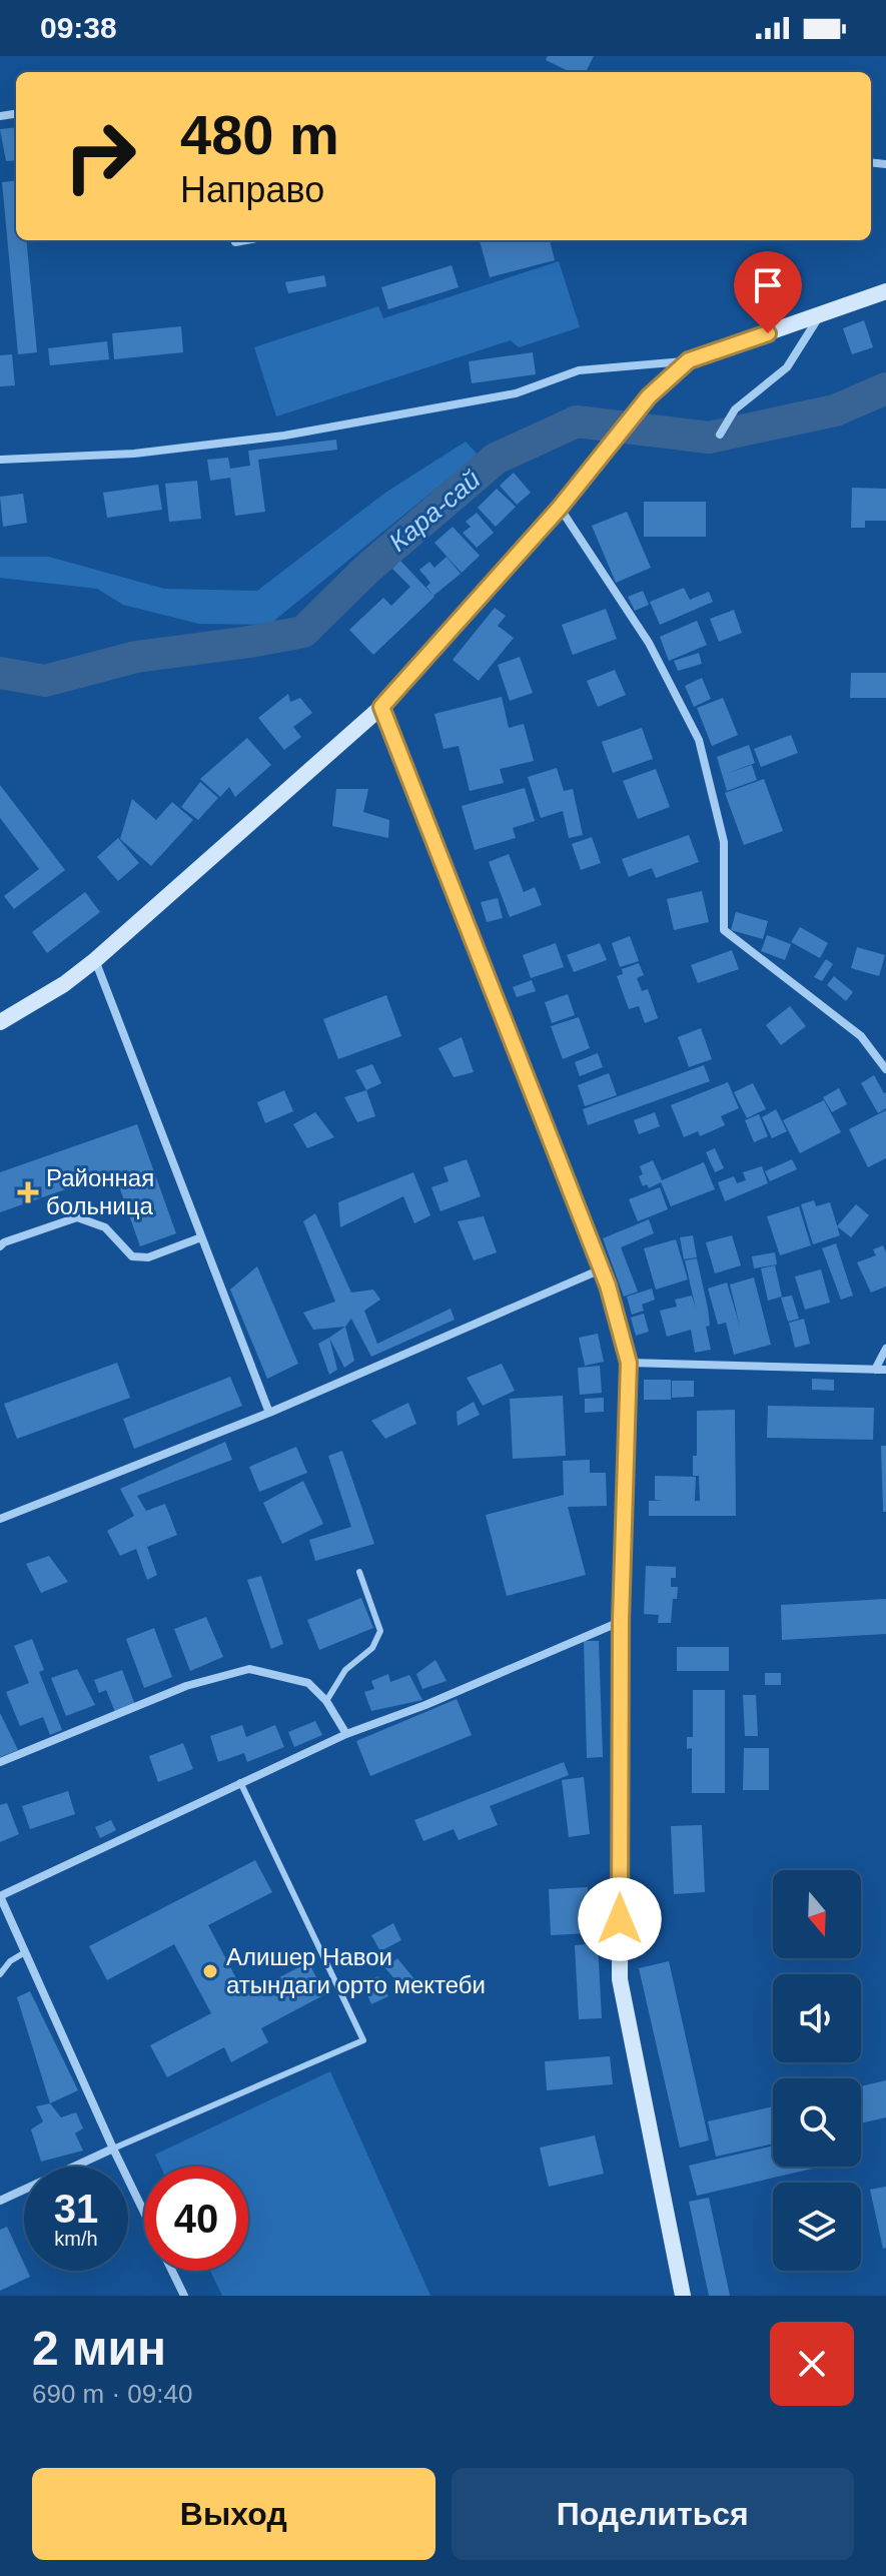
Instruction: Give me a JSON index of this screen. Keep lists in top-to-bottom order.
{
  "water": ["Кара-сай"],
  "places": {
    "health": ["Районная больница"],
    "other": ["Алишер Навои атындаги орто мектеби"]
  },
  "north": "bottom",
  "page": {
    "status": "09:38",
    "turn": ["480 m", "Направо"],
    "speed": "31 km/h",
    "limit": "40",
    "heading": ["2 мин", "690 m · 09:40"],
    "buttons": ["Выход", "Поделиться"]
  }
}
